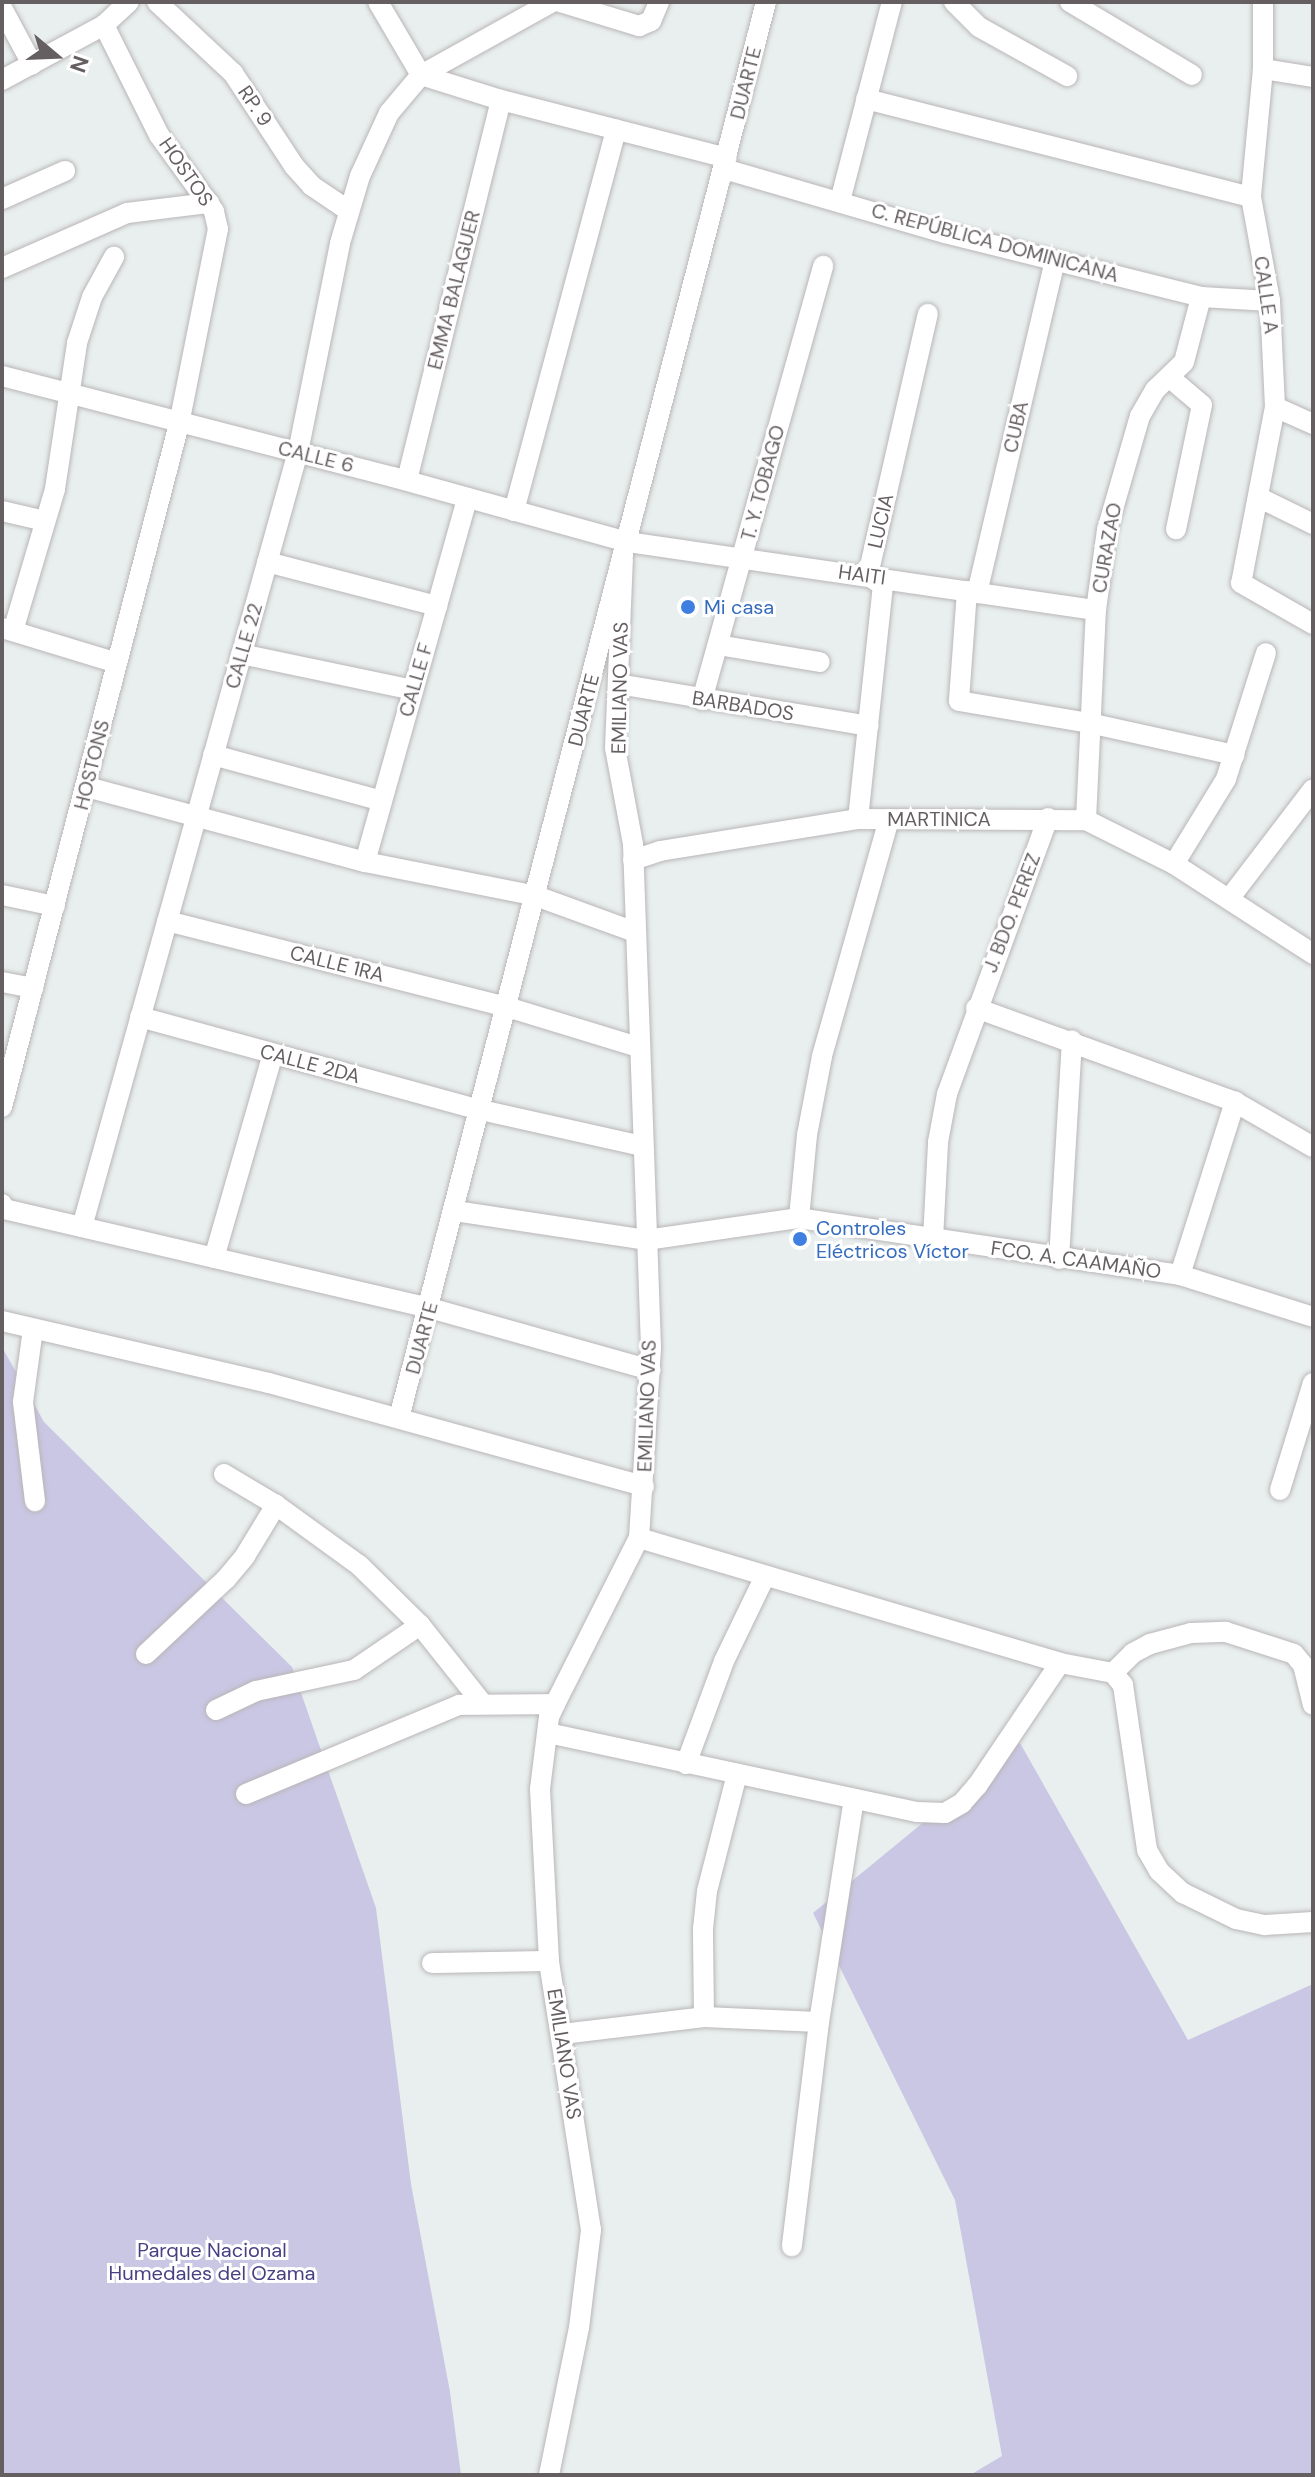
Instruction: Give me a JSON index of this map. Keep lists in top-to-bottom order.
{
  "streets": {
    "street": [
      "DUARTE",
      "RP. 9",
      "HOSTOS",
      "C. REPÚBLICA DOMINICANA",
      "EMMA BALAGUER",
      "CALLE A",
      "CUBA",
      "CALLE 6",
      "T. Y. TOBAGO",
      "LUCIA",
      "CURAZAO",
      "HAITI",
      "CALLE 22",
      "CALLE F",
      "EMILIANO VAS",
      "BARBADOS",
      "HOSTONS",
      "MARTINICA",
      "J. BDO. PEREZ",
      "CALLE 1RA",
      "CALLE 2DA",
      "FCO. A. CAAMAÑO"
    ]
  },
  "crossings": [
    ["DUARTE", "C. REPÚBLICA DOMINICANA"],
    ["DUARTE", "CALLE 6"],
    ["DUARTE", "HAITI"],
    ["DUARTE", "EMILIANO VAS"],
    ["DUARTE", "CALLE 1RA"],
    ["DUARTE", "CALLE 2DA"],
    ["DUARTE", "FCO. A. CAAMAÑO"],
    ["RP. 9", "CALLE 22"],
    ["HOSTOS", "CALLE 6"],
    ["HOSTOS", "HOSTONS"],
    ["C. REPÚBLICA DOMINICANA", "EMMA BALAGUER"],
    ["C. REPÚBLICA DOMINICANA", "CALLE A"],
    ["C. REPÚBLICA DOMINICANA", "CUBA"],
    ["C. REPÚBLICA DOMINICANA", "CURAZAO"],
    ["C. REPÚBLICA DOMINICANA", "CALLE 22"],
    ["EMMA BALAGUER", "CALLE 6"],
    ["CUBA", "CURAZAO"],
    ["CUBA", "HAITI"],
    ["CALLE 6", "HAITI"],
    ["CALLE 6", "CALLE 22"],
    ["CALLE 6", "CALLE F"],
    ["CALLE 6", "EMILIANO VAS"],
    ["CALLE 6", "HOSTONS"],
    ["T. Y. TOBAGO", "HAITI"],
    ["T. Y. TOBAGO", "BARBADOS"],
    ["LUCIA", "HAITI"],
    ["LUCIA", "BARBADOS"],
    ["LUCIA", "MARTINICA"],
    ["CURAZAO", "HAITI"],
    ["CURAZAO", "MARTINICA"],
    ["HAITI", "EMILIANO VAS"],
    ["CALLE 22", "CALLE 1RA"],
    ["CALLE 22", "CALLE 2DA"],
    ["EMILIANO VAS", "BARBADOS"],
    ["EMILIANO VAS", "MARTINICA"],
    ["EMILIANO VAS", "CALLE 1RA"],
    ["EMILIANO VAS", "CALLE 2DA"],
    ["EMILIANO VAS", "FCO. A. CAAMAÑO"],
    ["MARTINICA", "J. BDO. PEREZ"],
    ["J. BDO. PEREZ", "FCO. A. CAAMAÑO"]
  ],
  "parks": ["Parque Nacional Humedales del Ozama"],
  "places": ["Mi casa", "Controles Eléctricos Víctor"],
  "north": "right"
}
